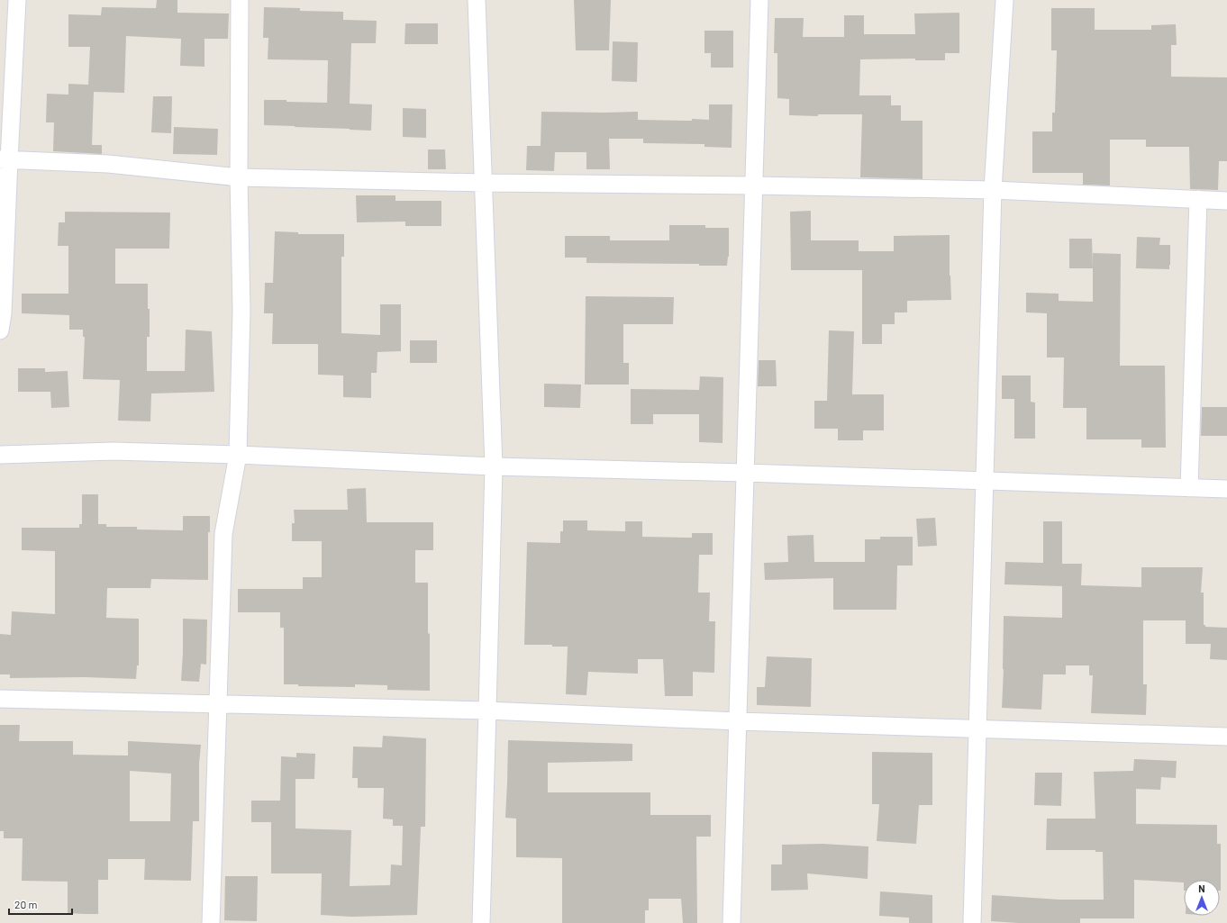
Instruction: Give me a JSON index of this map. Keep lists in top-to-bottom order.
{
  "scale_bar": "20 m",
  "north": "top"
}
